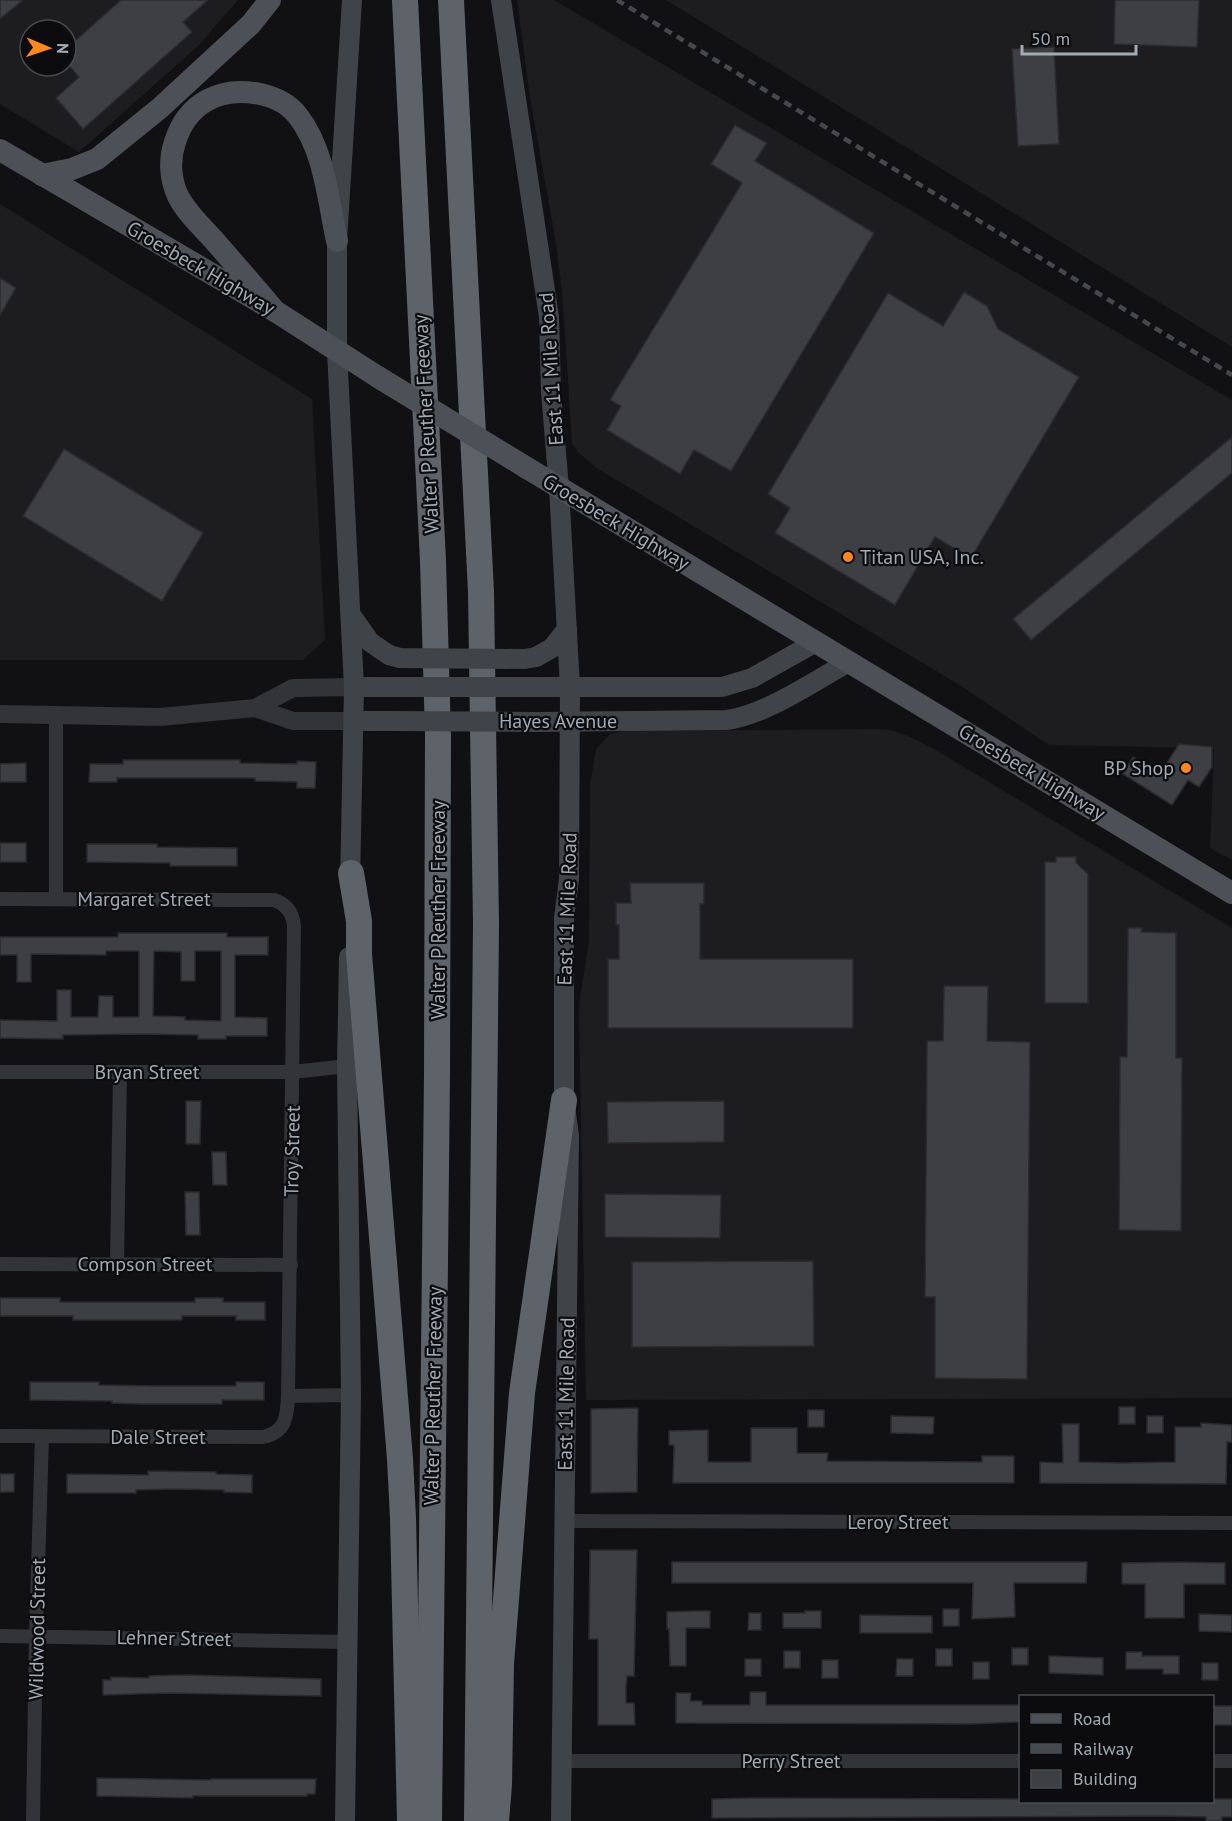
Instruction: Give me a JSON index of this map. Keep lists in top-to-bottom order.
{
  "streets": {
    "highway": ["Walter P Reuther Freeway"],
    "main road": ["Groesbeck Highway", "East 11 Mile Road", "Hayes Avenue"],
    "street": [
      "Margaret Street",
      "Bryan Street",
      "Troy Street",
      "Compson Street",
      "Dale Street",
      "Leroy Street",
      "Wildwood Street",
      "Lehner Street",
      "Perry Street"
    ]
  },
  "crossings": [
    ["Groesbeck Highway", "East 11 Mile Road"],
    ["Groesbeck Highway", "Hayes Avenue"],
    ["East 11 Mile Road", "Hayes Avenue"],
    ["East 11 Mile Road", "Leroy Street"],
    ["East 11 Mile Road", "Perry Street"],
    ["Margaret Street", "Troy Street"],
    ["Bryan Street", "Troy Street"],
    ["Troy Street", "Compson Street"],
    ["Troy Street", "Dale Street"],
    ["Dale Street", "Wildwood Street"],
    ["Wildwood Street", "Lehner Street"]
  ],
  "places": ["Titan USA, Inc.", "BP Shop"],
  "legend": ["Road", "Railway", "Building"],
  "scale_bar": "50 m",
  "north": "right"
}
